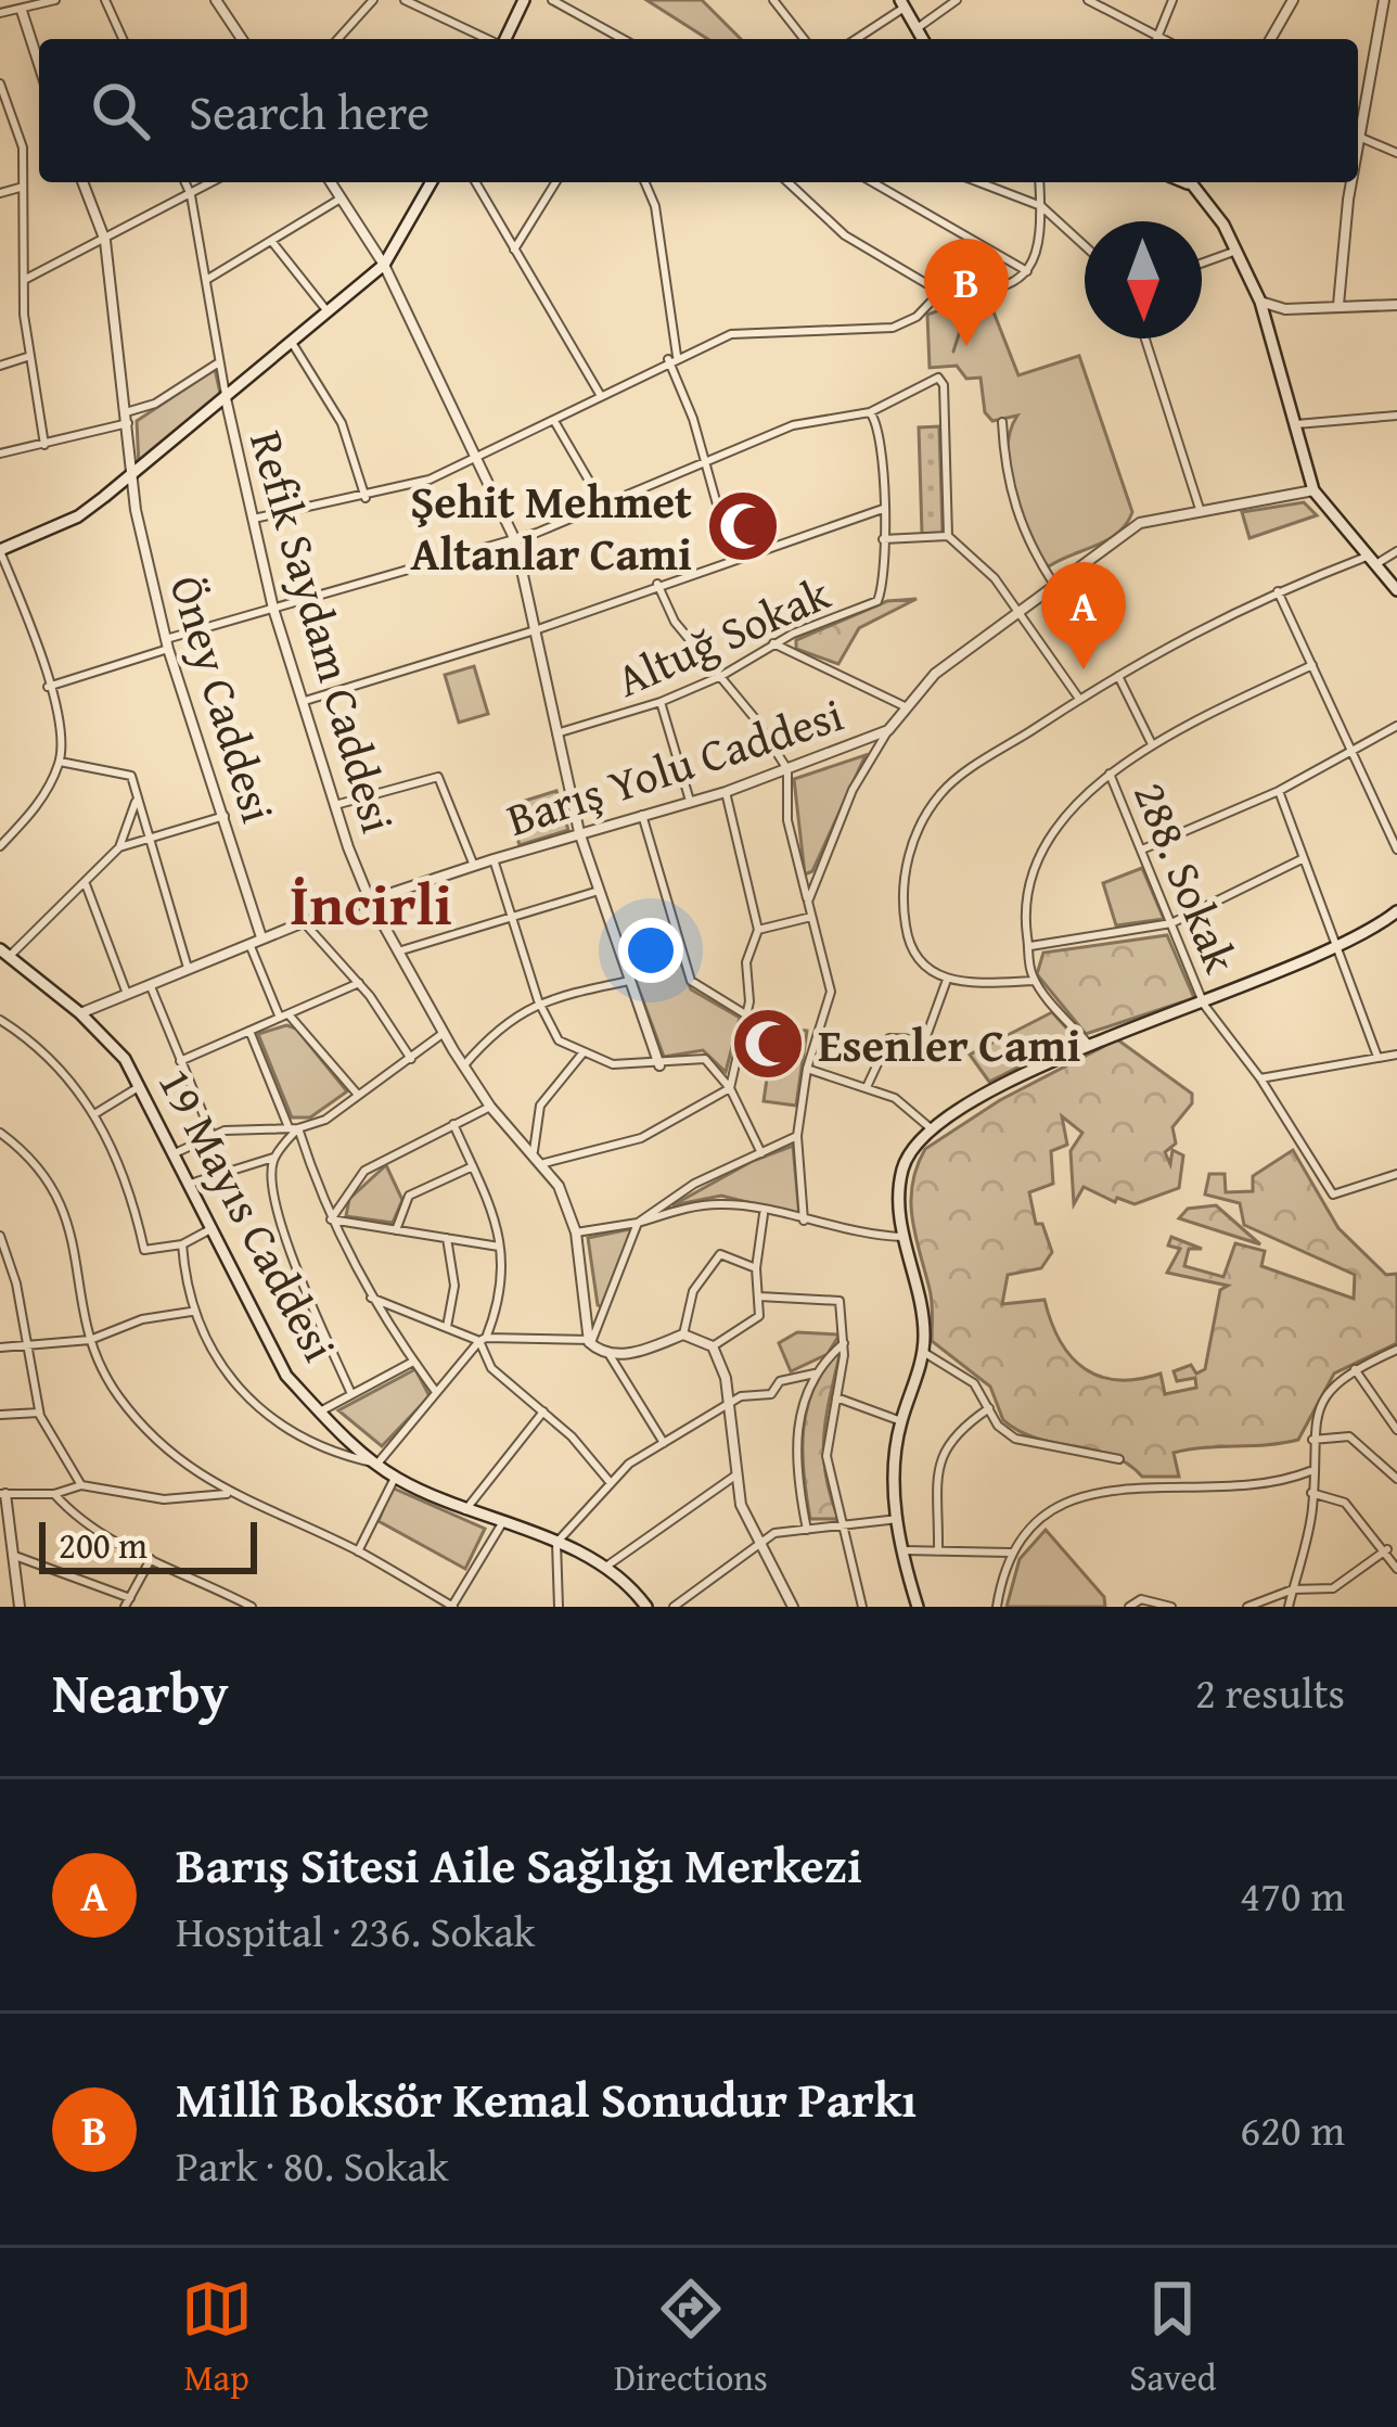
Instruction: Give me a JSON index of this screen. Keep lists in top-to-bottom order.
{
  "streets": {
    "main road": ["19 Mayıs Caddesi"],
    "street": [
      "Refik Saydam Caddesi",
      "Altuğ Sokak",
      "Öney Caddesi",
      "Barış Yolu Caddesi",
      "288. Sokak"
    ]
  },
  "crossings": [
    ["Refik Saydam Caddesi", "Barış Yolu Caddesi"],
    ["Öney Caddesi", "Barış Yolu Caddesi"],
    ["Barış Yolu Caddesi", "19 Mayıs Caddesi"]
  ],
  "districts": ["İncirli"],
  "places": {
    "mosque": ["Şehit Mehmet Altanlar Cami", "Esenler Cami"]
  },
  "scale_bar": "200 m",
  "north": "bottom",
  "page": {
    "search": "Search here",
    "pins": ["B", "A"],
    "scale": "200 m",
    "heading": ["Nearby", "2 results"],
    "list": [
      {
        "mark": "A",
        "name": "Barış Sitesi Aile Sağlığı Merkezi",
        "note": "Hospital · 236. Sokak",
        "value": "470 m"
      },
      {
        "mark": "B",
        "name": "Millî Boksör Kemal Sonudur Parkı",
        "note": "Park · 80. Sokak",
        "value": "620 m"
      }
    ],
    "nav": ["Map", "Directions", "Saved"]
  }
}
